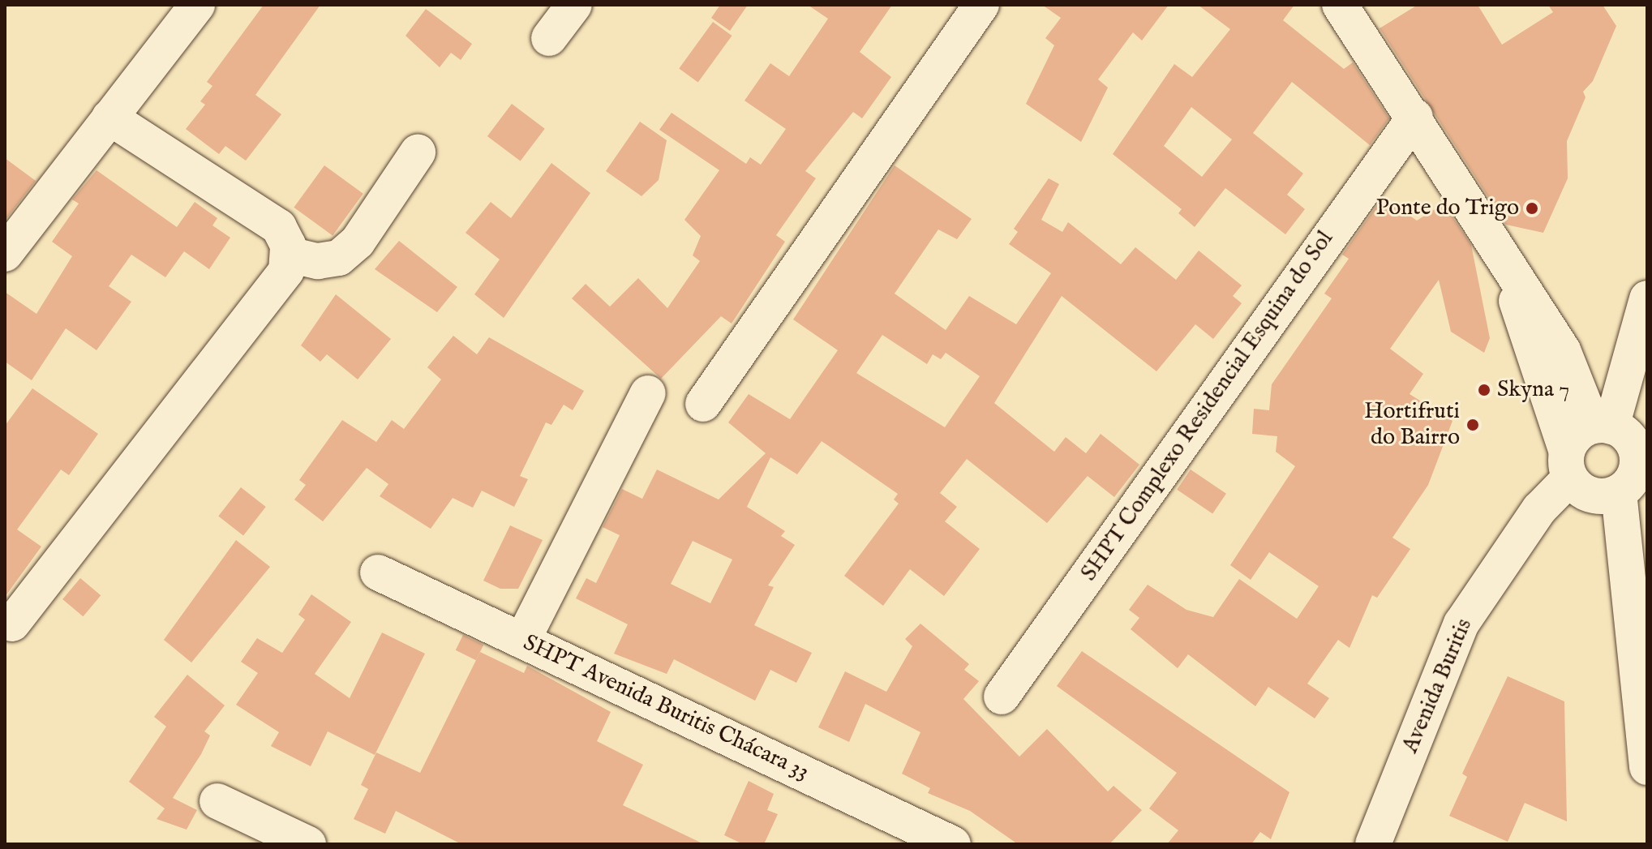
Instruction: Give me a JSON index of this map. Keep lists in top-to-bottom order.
{
  "streets": {
    "street": ["SHPT Complexo Residencial Esquina do Sol", "Avenida Buritis", "SHPT Avenida Buritis Chácara 33"]
  },
  "places": ["Ponte do Trigo", "Skyna 7", "Hortifruti do Bairro"]
}
